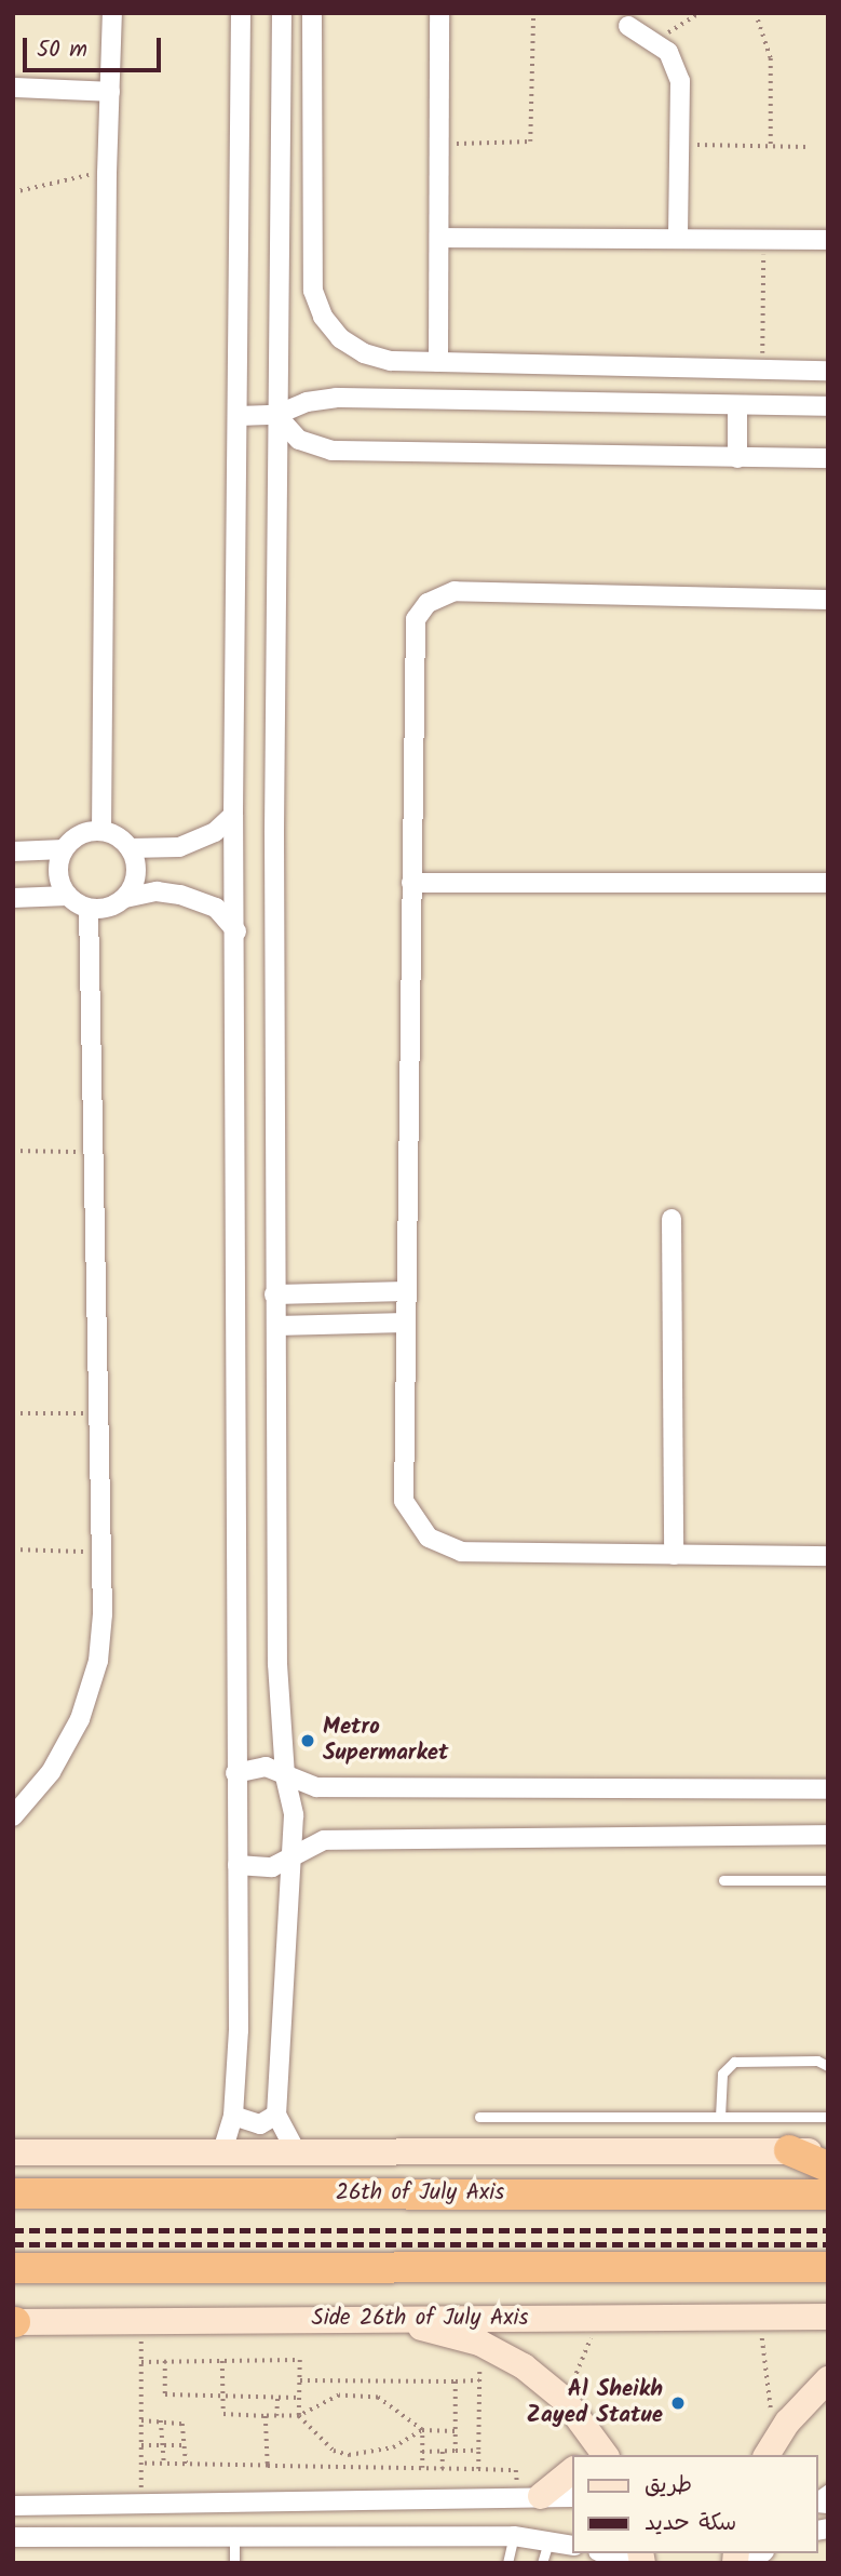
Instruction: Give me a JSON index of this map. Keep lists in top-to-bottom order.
{
  "streets": {
    "highway": ["26th of July Axis"],
    "main road": ["Side 26th of July Axis"]
  },
  "places": ["Metro Supermarket", "Al Sheikh Zayed Statue"],
  "legend": ["طريق", "سكة حديد"],
  "scale_bar": "50 m"
}
